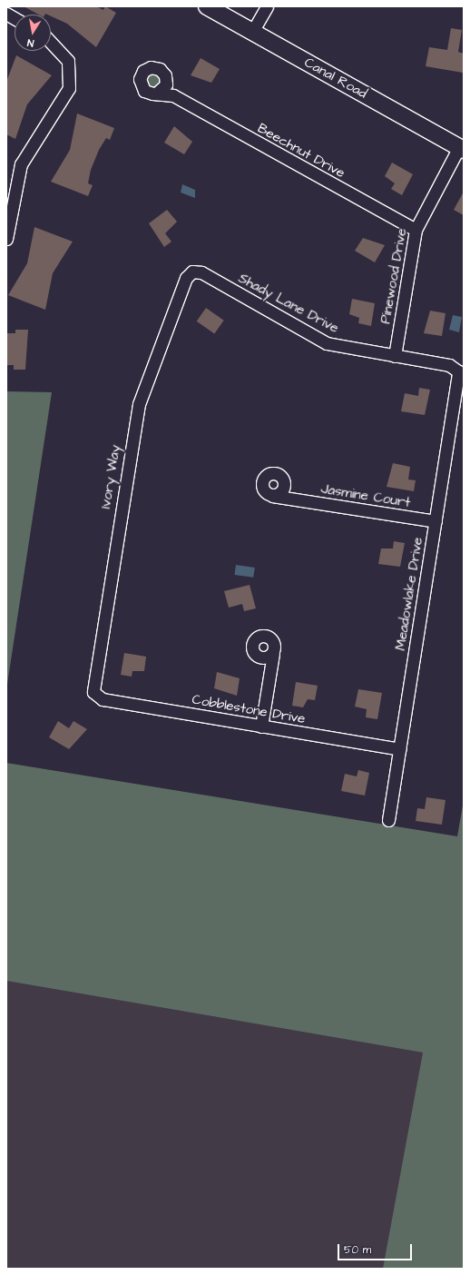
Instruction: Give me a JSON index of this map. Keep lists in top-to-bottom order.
{
  "streets": {
    "street": [
      "Canal Road",
      "Beechnut Drive",
      "Pinewood Drive",
      "Shady Lane Drive",
      "Ivory Way",
      "Jasmine Court",
      "Meadowlake Drive",
      "Cobblestone Drive"
    ]
  },
  "crossings": [
    ["Canal Road", "Pinewood Drive"],
    ["Beechnut Drive", "Pinewood Drive"],
    ["Pinewood Drive", "Shady Lane Drive"],
    ["Shady Lane Drive", "Ivory Way"],
    ["Shady Lane Drive", "Meadowlake Drive"],
    ["Ivory Way", "Cobblestone Drive"],
    ["Jasmine Court", "Meadowlake Drive"],
    ["Meadowlake Drive", "Cobblestone Drive"]
  ],
  "scale_bar": "50 m",
  "north": "bottom"
}
